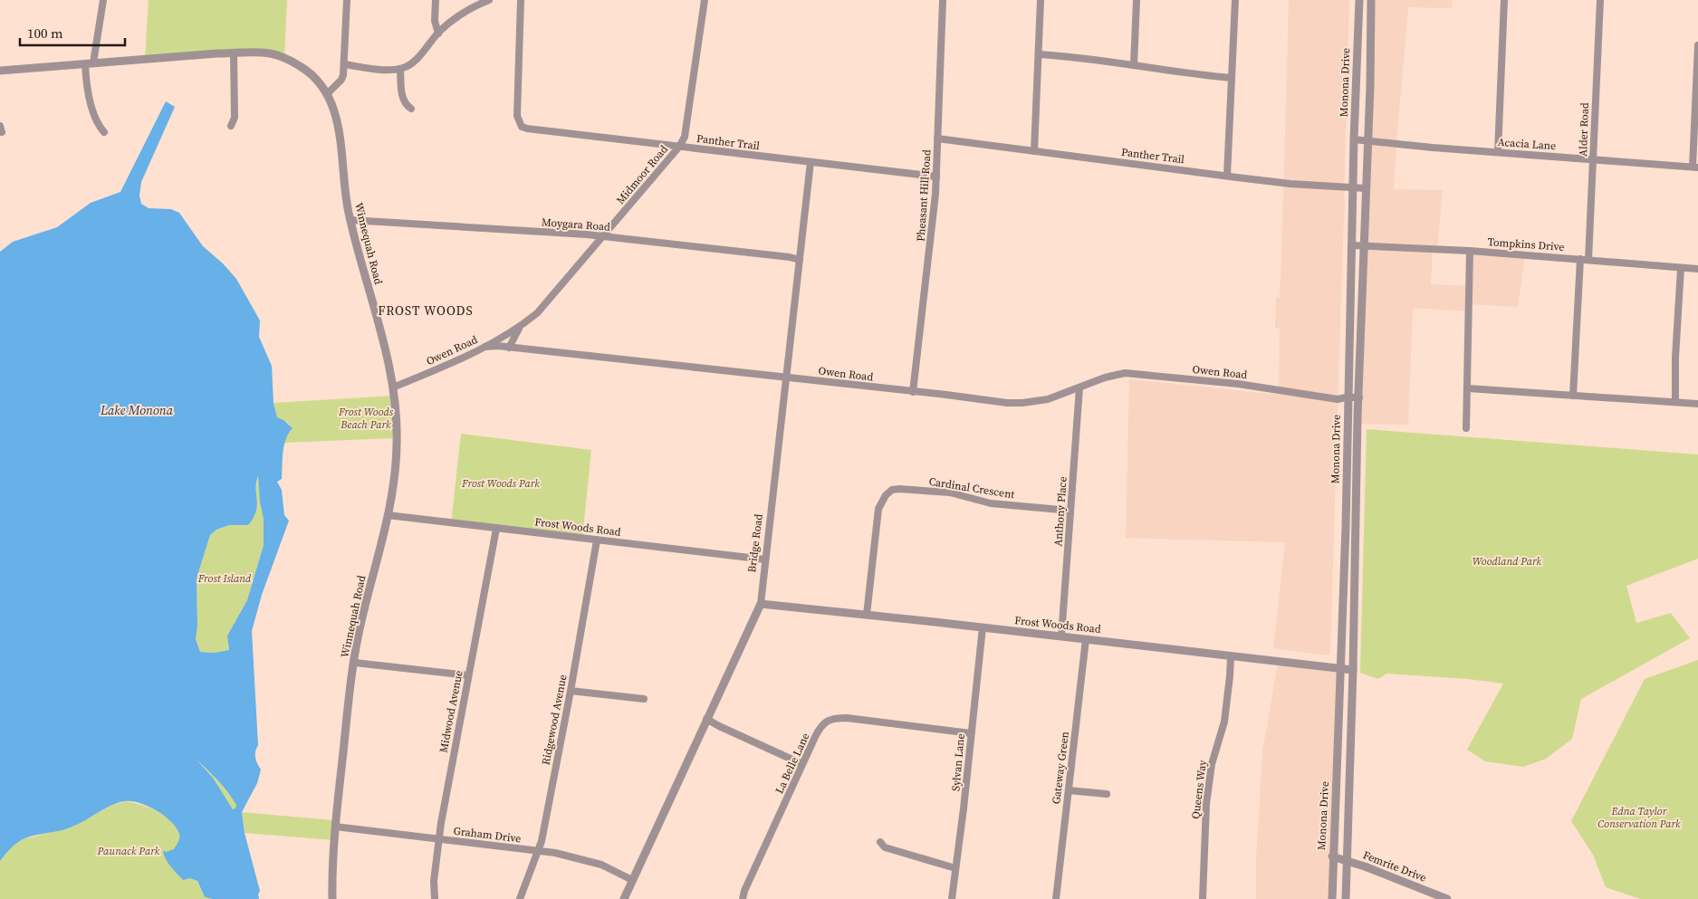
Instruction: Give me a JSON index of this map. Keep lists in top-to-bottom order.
{
  "streets": {
    "street": [
      "Monona Drive",
      "Alder Road",
      "Panther Trail",
      "Acacia Lane",
      "Midmoor Road",
      "Pheasant Hill Road",
      "Moygara Road",
      "Winnequah Road",
      "Tompkins Drive",
      "Owen Road",
      "Cardinal Crescent",
      "Anthony Place",
      "Frost Woods Road",
      "Bridge Road",
      "Midwood Avenue",
      "Ridgewood Avenue",
      "Sylvan Lane",
      "La Belle Lane",
      "Gateway Green",
      "Queens Way",
      "Graham Drive",
      "Femrite Drive"
    ]
  },
  "crossings": [
    ["Monona Drive", "Panther Trail"],
    ["Monona Drive", "Acacia Lane"],
    ["Monona Drive", "Tompkins Drive"],
    ["Monona Drive", "Owen Road"],
    ["Monona Drive", "Frost Woods Road"],
    ["Monona Drive", "Femrite Drive"],
    ["Alder Road", "Acacia Lane"],
    ["Alder Road", "Tompkins Drive"],
    ["Panther Trail", "Midmoor Road"],
    ["Panther Trail", "Pheasant Hill Road"],
    ["Panther Trail", "Bridge Road"],
    ["Midmoor Road", "Moygara Road"],
    ["Midmoor Road", "Owen Road"],
    ["Pheasant Hill Road", "Owen Road"],
    ["Moygara Road", "Winnequah Road"],
    ["Moygara Road", "Bridge Road"],
    ["Winnequah Road", "Owen Road"],
    ["Winnequah Road", "Frost Woods Road"],
    ["Winnequah Road", "Graham Drive"],
    ["Owen Road", "Anthony Place"],
    ["Owen Road", "Bridge Road"],
    ["Cardinal Crescent", "Anthony Place"],
    ["Cardinal Crescent", "Frost Woods Road"],
    ["Anthony Place", "Frost Woods Road"],
    ["Frost Woods Road", "Bridge Road"],
    ["Frost Woods Road", "Midwood Avenue"],
    ["Frost Woods Road", "Ridgewood Avenue"],
    ["Frost Woods Road", "Sylvan Lane"],
    ["Frost Woods Road", "Gateway Green"],
    ["Frost Woods Road", "Queens Way"],
    ["Bridge Road", "Graham Drive"],
    ["Midwood Avenue", "Graham Drive"],
    ["Ridgewood Avenue", "Graham Drive"],
    ["Sylvan Lane", "La Belle Lane"]
  ],
  "districts": ["FROST WOODS"],
  "water": ["Lake Monona"],
  "parks": [
    "Frost Woods Beach Park",
    "Frost Woods Park",
    "Woodland Park",
    "Frost Island",
    "Edna Taylor Conservation Park",
    "Paunack Park"
  ],
  "scale_bar": "100 m"
}
